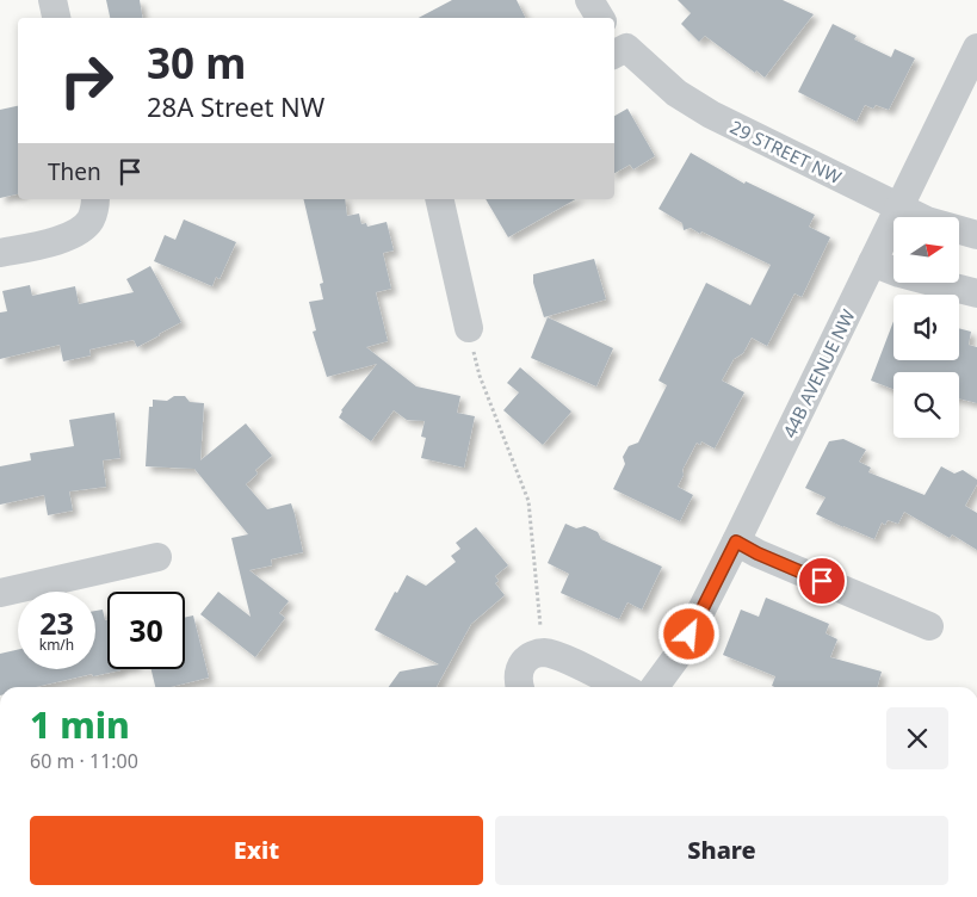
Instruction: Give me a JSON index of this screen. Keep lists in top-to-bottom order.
{
  "streets": {
    "street": ["29 STREET NW", "44B AVENUE NW"]
  },
  "crossings": [
    ["29 STREET NW", "44B AVENUE NW"]
  ],
  "north": "right",
  "page": {
    "turn": ["30 m", "28A Street NW"],
    "then": "Then",
    "speed": "23 km/h",
    "limit": "30",
    "heading": ["1 min", "60 m · 11:00"],
    "buttons": ["Exit", "Share"]
  }
}
